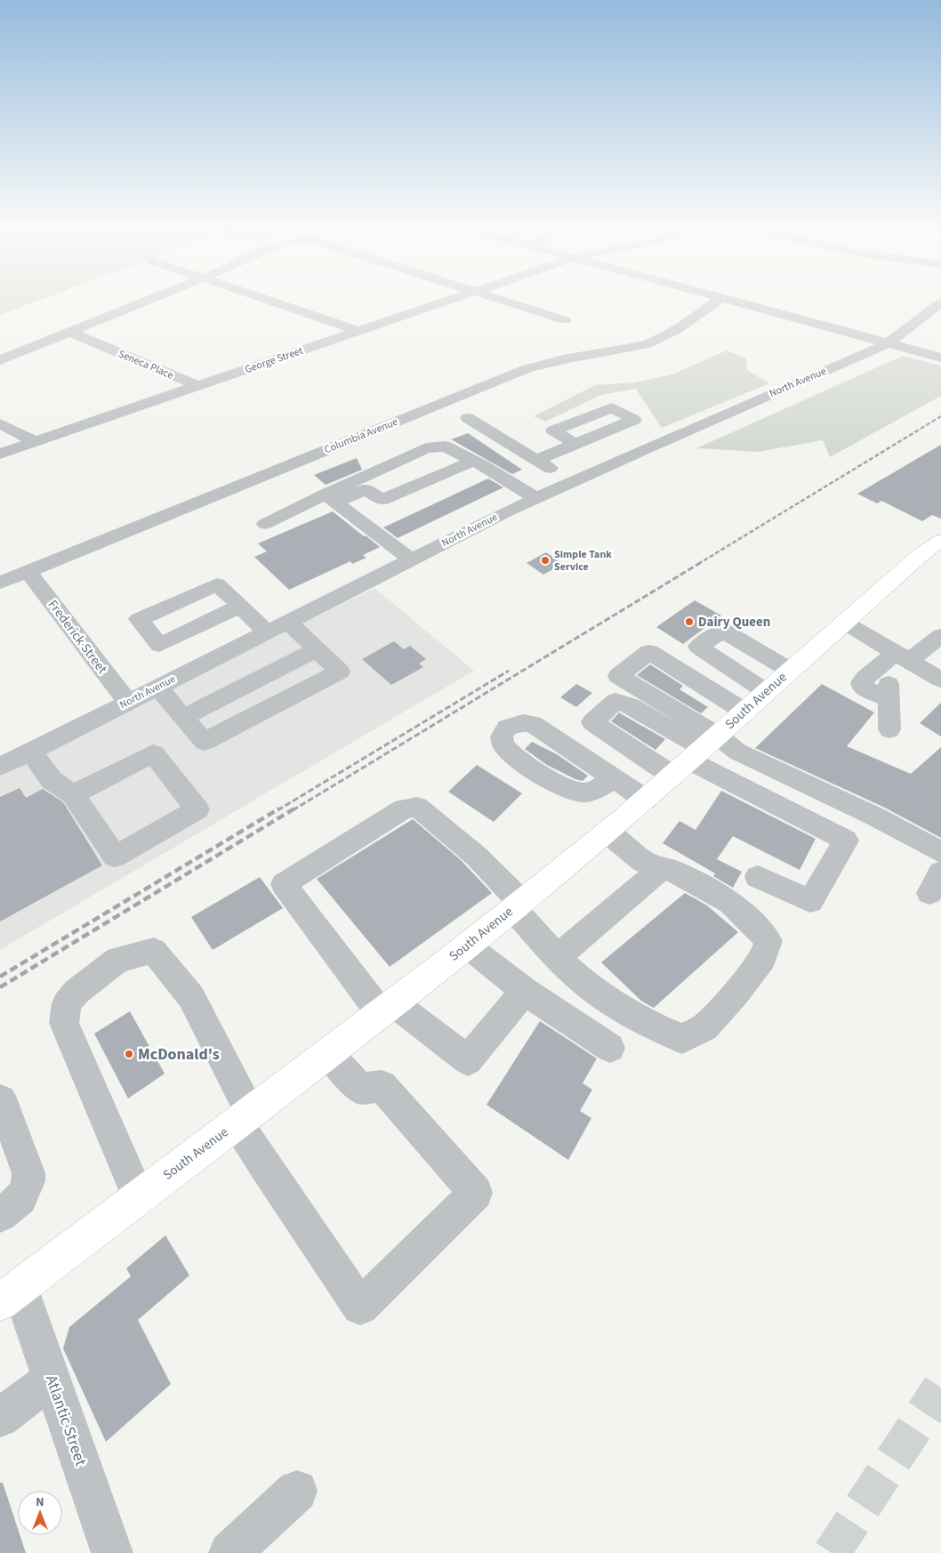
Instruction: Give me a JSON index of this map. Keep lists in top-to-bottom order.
{
  "streets": {
    "main road": ["South Avenue"],
    "street": [
      "George Street",
      "Seneca Place",
      "North Avenue",
      "Columbia Avenue",
      "Frederick Street",
      "Atlantic Street"
    ]
  },
  "crossings": [
    ["George Street", "Seneca Place"],
    ["North Avenue", "Frederick Street"],
    ["Columbia Avenue", "Frederick Street"],
    ["South Avenue", "Atlantic Street"]
  ],
  "places": ["Simple Tank Service", "Dairy Queen", "McDonald's"],
  "north": "top"
}
